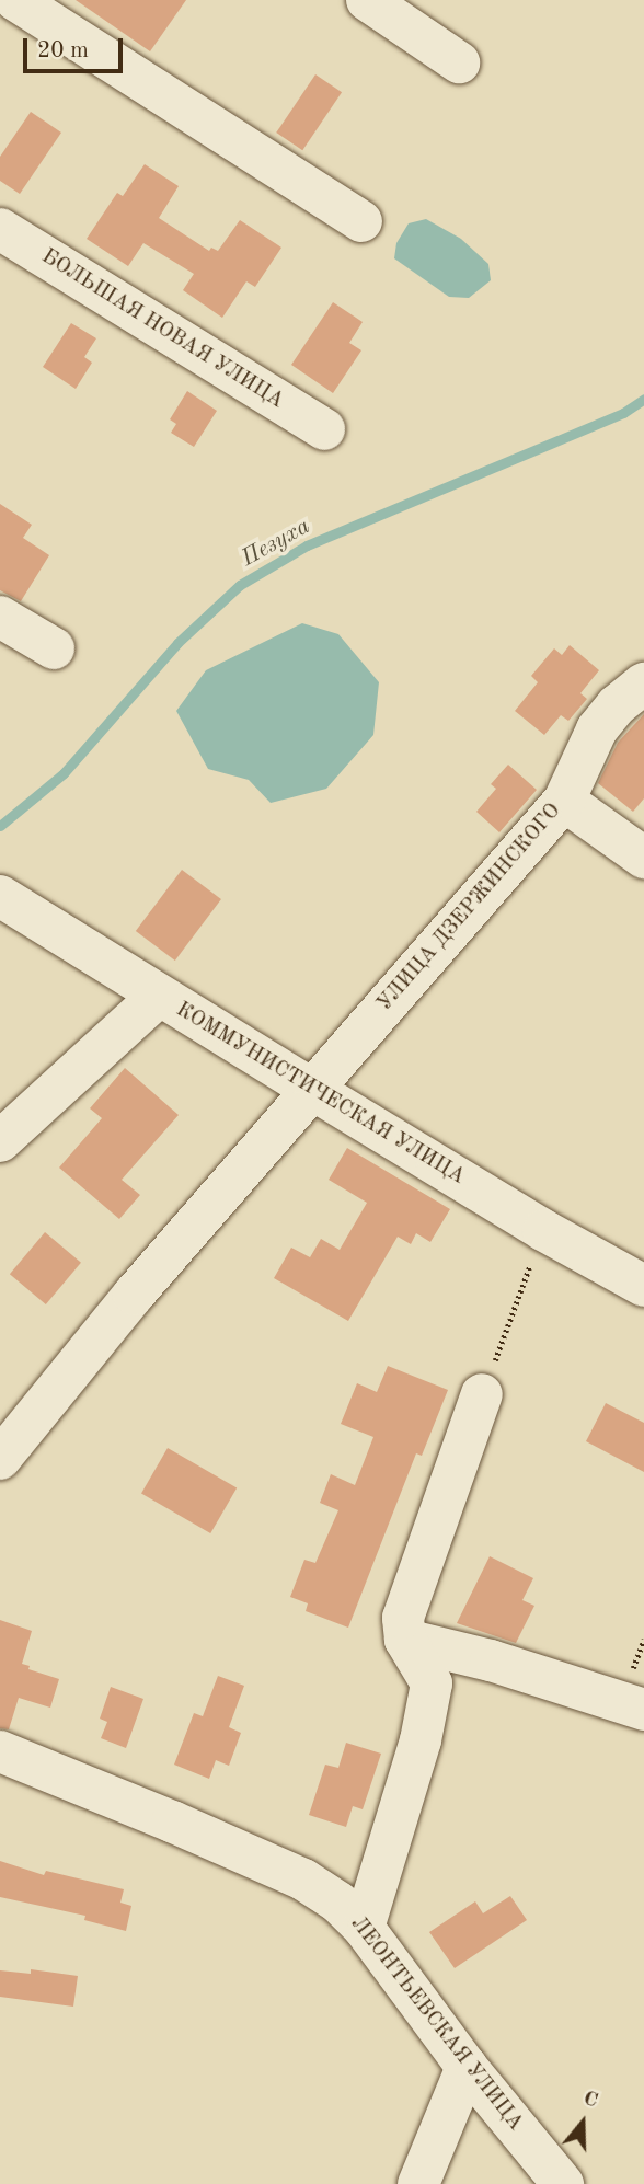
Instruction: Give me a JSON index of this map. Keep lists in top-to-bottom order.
{
  "streets": {
    "street": [
      "БОЛЬШАЯ НОВАЯ УЛИЦА",
      "УЛИЦА ДЗЕРЖИНСКОГО",
      "КОММУНИСТИЧЕСКАЯ УЛИЦА",
      "ЛЕОНТЬЕВСКАЯ УЛИЦА"
    ]
  },
  "crossings": [
    ["УЛИЦА ДЗЕРЖИНСКОГО", "КОММУНИСТИЧЕСКАЯ УЛИЦА"]
  ],
  "water": ["Пезуха"],
  "scale_bar": "20 m",
  "north": "top"
}
